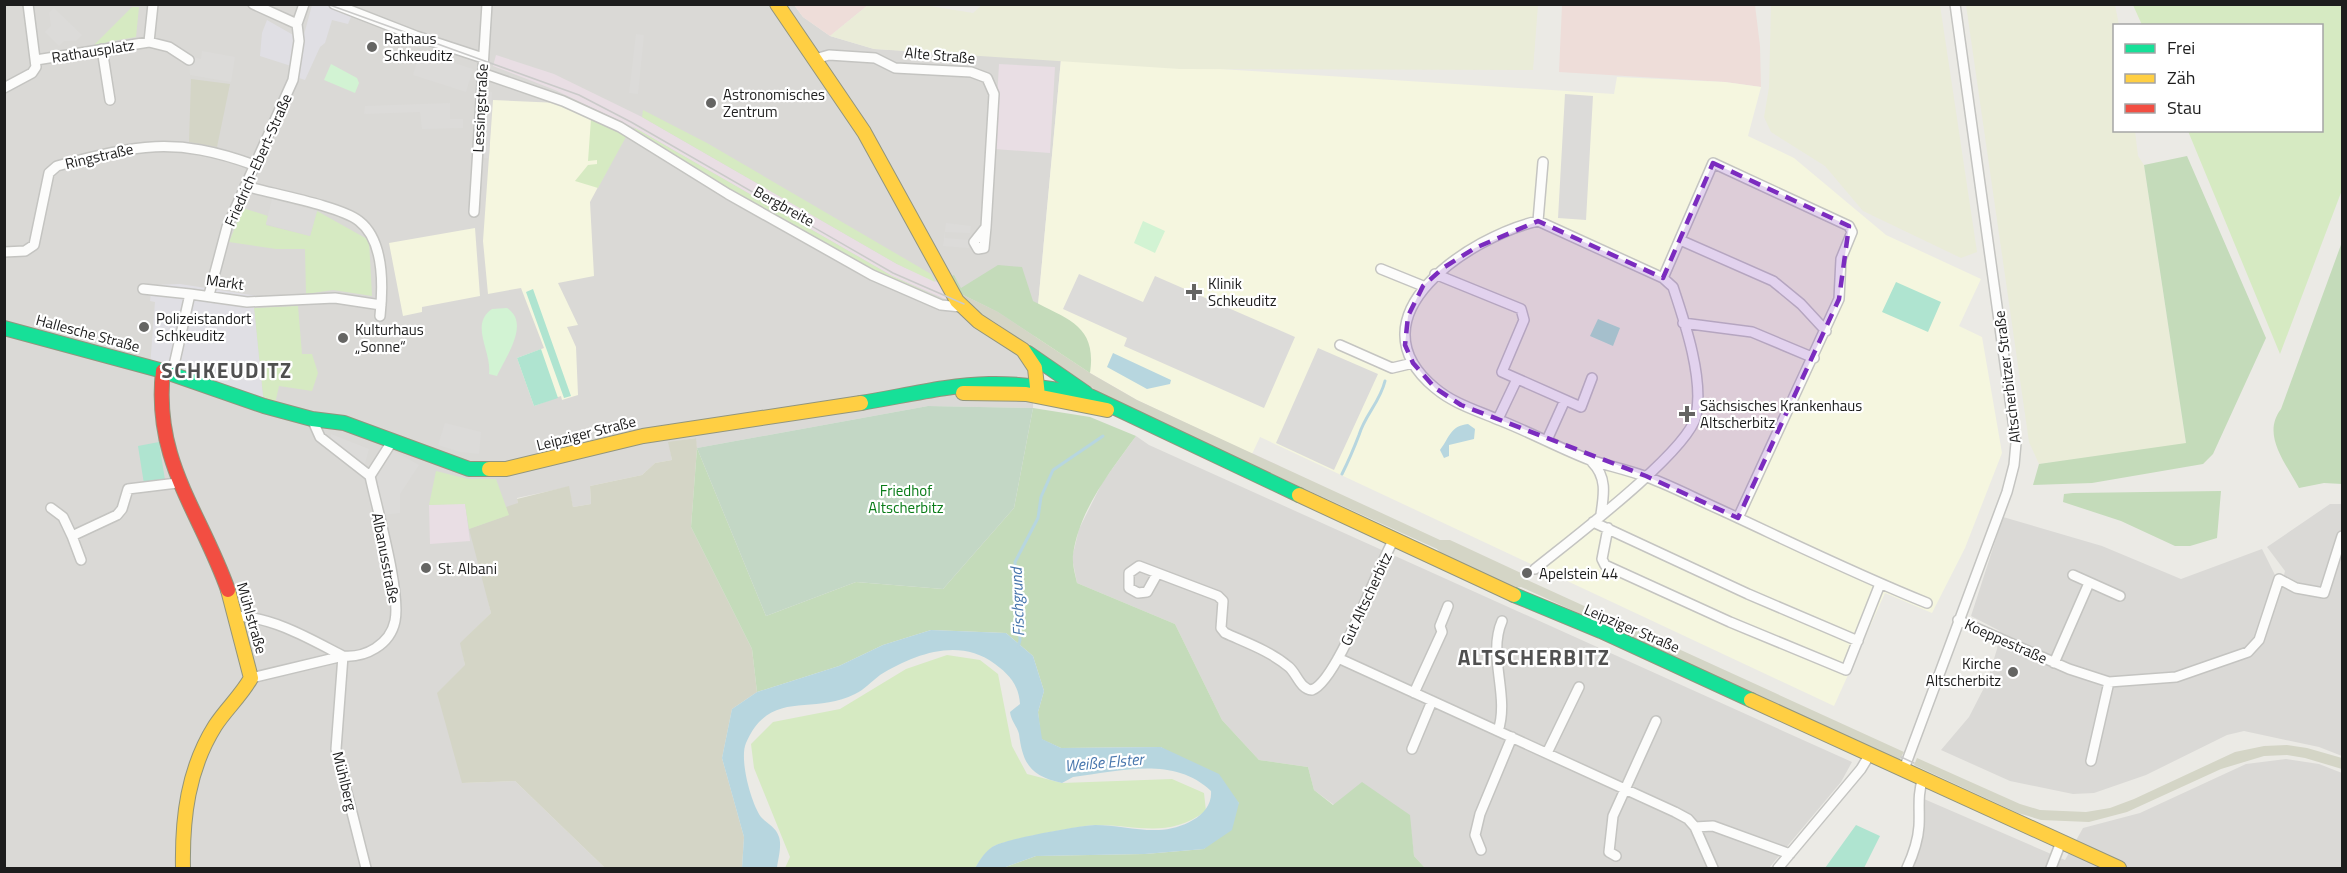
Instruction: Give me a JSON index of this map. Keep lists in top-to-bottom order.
{
  "streets": {
    "street": [
      "Rathausplatz",
      "Alte Straße",
      "Lessingstraße",
      "Ringstraße",
      "Friedrich-Ebert-Straße",
      "Bergbreite",
      "Markt",
      "Hallesche Straße",
      "Altscherbitzer Straße",
      "Leipziger Straße",
      "Albanusstraße",
      "Gut Altscherbitz",
      "Mühlstraße",
      "Koeppestraße",
      "Mühlberg"
    ]
  },
  "crossings": [
    ["Lessingstraße", "Bergbreite"],
    ["Ringstraße", "Friedrich-Ebert-Straße"],
    ["Friedrich-Ebert-Straße", "Markt"],
    ["Bergbreite", "Leipziger Straße"],
    ["Markt", "Hallesche Straße"],
    ["Markt", "Leipziger Straße"],
    ["Markt", "Mühlstraße"],
    ["Hallesche Straße", "Leipziger Straße"],
    ["Hallesche Straße", "Mühlstraße"],
    ["Altscherbitzer Straße", "Leipziger Straße"],
    ["Altscherbitzer Straße", "Koeppestraße"],
    ["Leipziger Straße", "Gut Altscherbitz"],
    ["Leipziger Straße", "Mühlstraße"],
    ["Albanusstraße", "Mühlstraße"],
    ["Albanusstraße", "Mühlberg"]
  ],
  "districts": ["SCHKEUDITZ", "ALTSCHERBITZ"],
  "water": ["Fischgrund", "Weiße Elster"],
  "parks": ["Friedhof Altscherbitz"],
  "places": {
    "other": [
      "Rathaus Schkeuditz",
      "Astronomisches Zentrum",
      "Polizeistandort Schkeuditz",
      "Kulturhaus „Sonne“",
      "St. Albani",
      "Apelstein 44",
      "Kirche Altscherbitz"
    ],
    "health": ["Klinik Schkeuditz", "Sächsisches Krankenhaus Altscherbitz"]
  },
  "legend": ["Frei", "Zäh", "Stau"]
}
